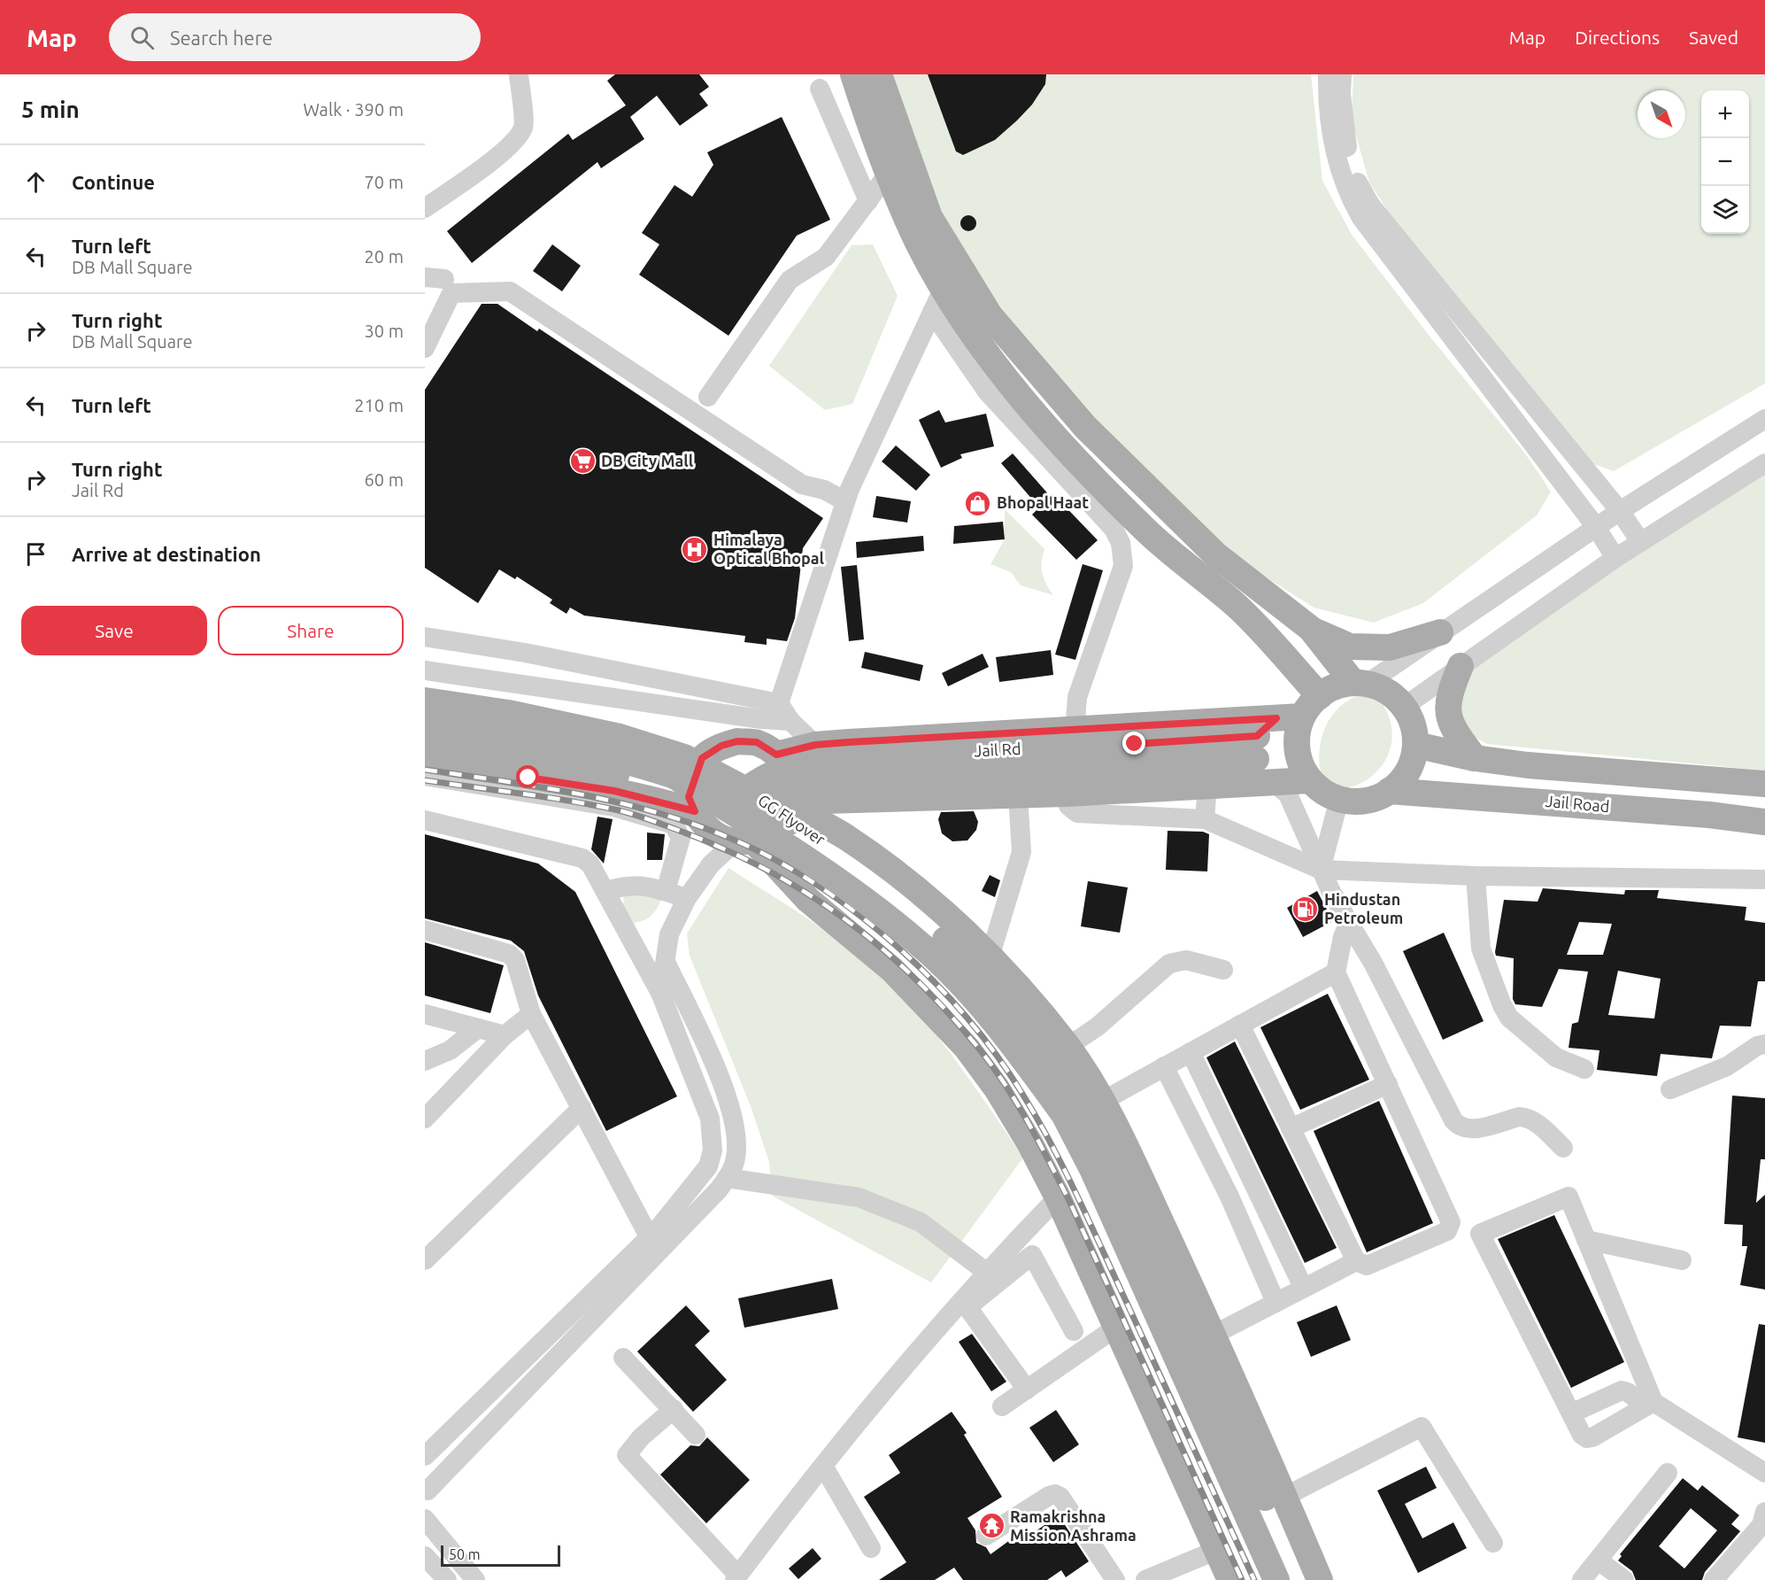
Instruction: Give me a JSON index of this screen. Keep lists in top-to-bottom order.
{
  "streets": {
    "main road": ["Jail Rd", "Jail Road", "GG Flyover"]
  },
  "crossings": [
    ["Jail Rd", "GG Flyover"]
  ],
  "places": {
    "supermarket": ["DB City Mall"],
    "shop": ["Bhopal Haat"],
    "hospital": ["Himalaya Optical Bhopal"],
    "fuel station": ["Hindustan Petroleum"],
    "temple": ["Ramakrishna Mission Ashrama"]
  },
  "scale_bar": "50 m",
  "north": "bottom right",
  "page": {
    "header": "Map",
    "search": "Search here",
    "nav": ["Map", "Directions", "Saved"],
    "heading": ["5 min", "Walk · 390 m"],
    "map_buttons": ["+", "−"],
    "list": [
      ["Continue", "70 m"],
      ["Turn left", "DB Mall Square", "20 m"],
      ["Turn right", "DB Mall Square", "30 m"],
      ["Turn left", "210 m"],
      ["Turn right", "Jail Rd", "60 m"],
      "Arrive at destination"
    ],
    "buttons": ["Save", "Share"],
    "scale": "50 m"
  }
}
